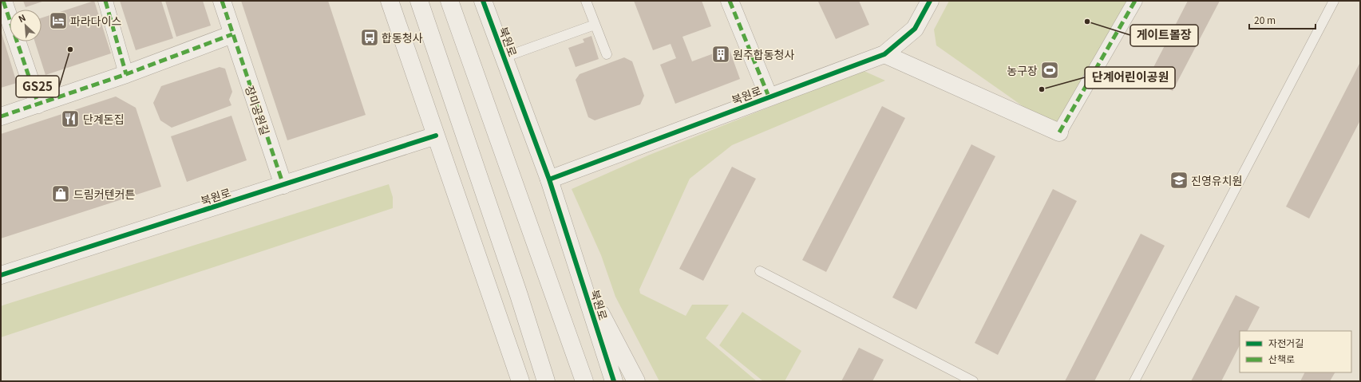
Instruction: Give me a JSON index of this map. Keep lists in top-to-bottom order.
{
  "streets": {
    "street": ["북원로", "장미공원길"]
  },
  "crossings": [
    ["북원로", "장미공원길"]
  ],
  "places": {
    "hotel": ["파라다이스"],
    "other": ["게이트볼장", "GS25", "단계어린이공원"],
    "bus stop": ["합동청사"],
    "building": ["원주합동청사"],
    "sports": ["농구장"],
    "restaurant": ["단계돈집"],
    "school or university": ["진영유치원"],
    "shop": ["드림커텐커튼"]
  },
  "legend": ["자전거길", "산책로"],
  "scale_bar": "20 m",
  "north": "top left"
}
